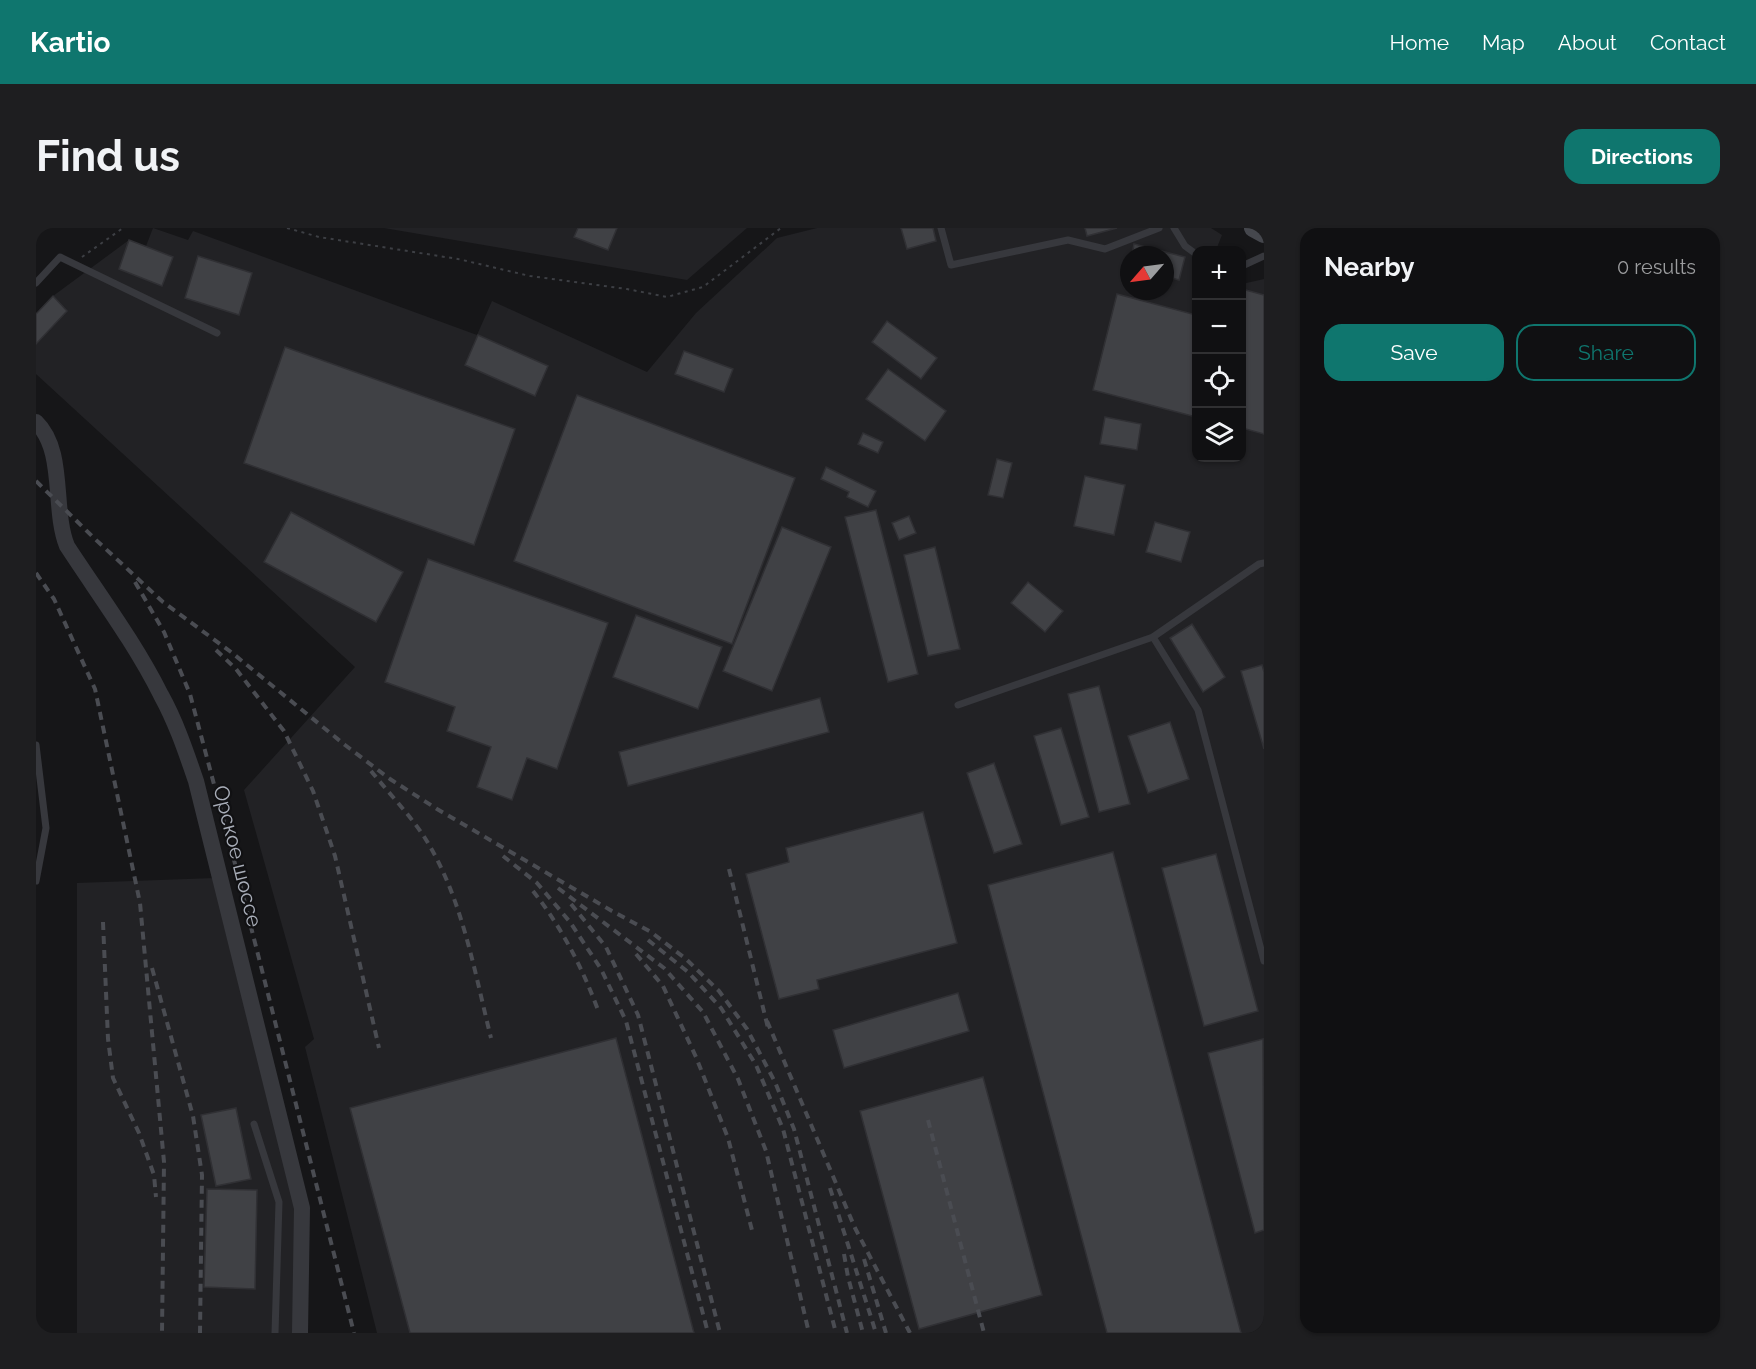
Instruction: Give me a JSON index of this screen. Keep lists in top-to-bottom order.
{
  "streets": {
    "street": ["Орское шоссе"]
  },
  "north": "bottom left",
  "page": {
    "header": "Kartio",
    "nav": [
      "Home",
      "Map",
      "About",
      "Contact"
    ],
    "buttons": [
      "Directions",
      ["Save", "Share"]
    ],
    "title": "Find us",
    "heading": ["Nearby", "0 results"],
    "map_buttons": ["+", "−"]
  }
}
